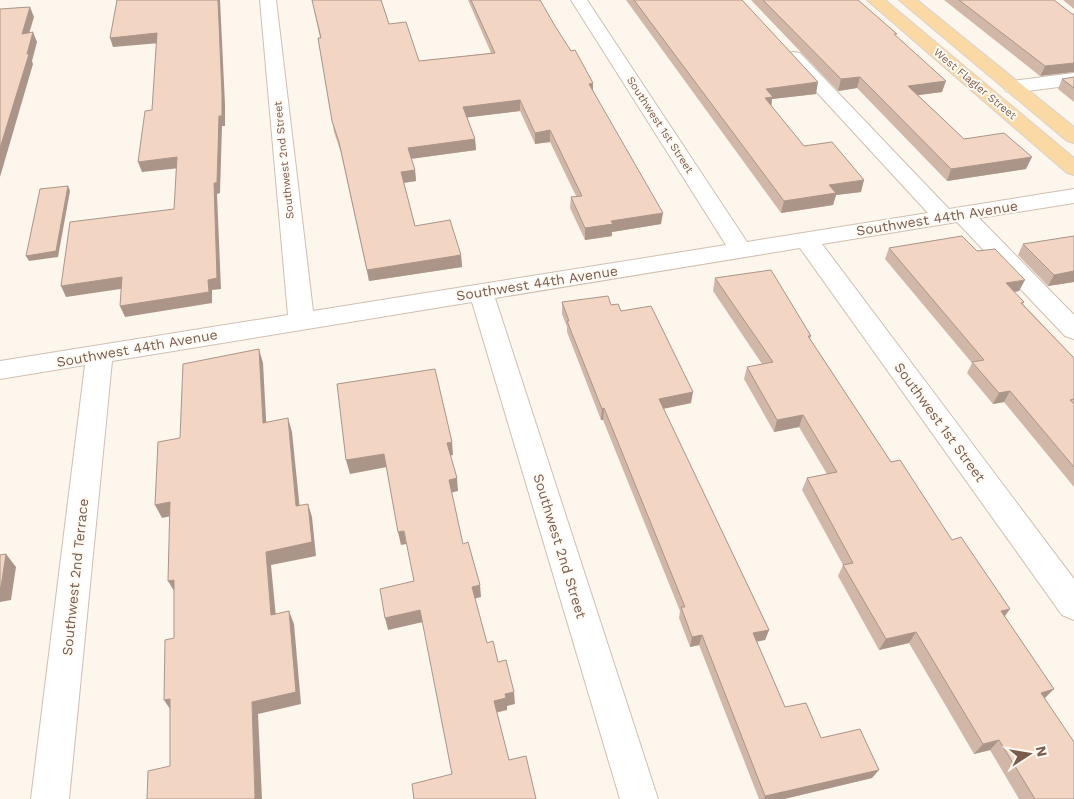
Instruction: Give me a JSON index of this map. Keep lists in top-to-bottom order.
{
  "streets": {
    "main road": ["West Flagler Street"],
    "street": [
      "Southwest 1st Street",
      "Southwest 2nd Street",
      "Southwest 44th Avenue",
      "Southwest 2nd Terrace"
    ]
  },
  "crossings": [
    ["Southwest 1st Street", "Southwest 44th Avenue"],
    ["Southwest 2nd Street", "Southwest 44th Avenue"],
    ["Southwest 44th Avenue", "Southwest 2nd Terrace"]
  ],
  "north": "right"
}
